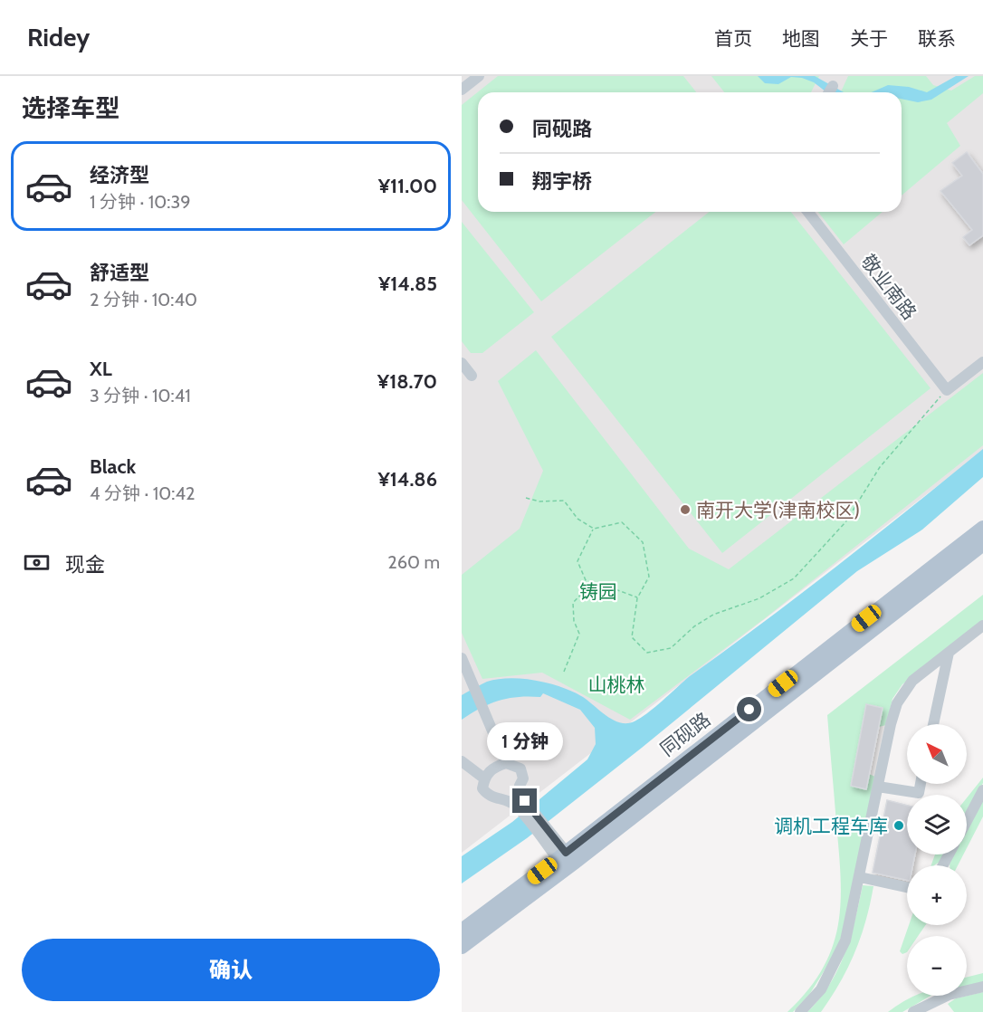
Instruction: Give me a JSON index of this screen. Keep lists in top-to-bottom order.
{
  "streets": {
    "main road": ["同砚路"],
    "street": ["敬业南路"]
  },
  "parks": ["铸园", "山桃林"],
  "places": ["南开大学(津南校区)", "调机工程车库"],
  "north": "top left",
  "page": {
    "header": "Ridey",
    "nav": [
      "首页",
      "地图",
      "关于",
      "联系"
    ],
    "heading": "选择车型",
    "banner": ["同砚路", "翔宇桥"],
    "list": [
      {
        "name": "经济型",
        "note": "1 分钟 · 10:39",
        "value": "¥11.00"
      },
      {
        "name": "舒适型",
        "note": "2 分钟 · 10:40",
        "value": "¥14.85"
      },
      {
        "name": "XL",
        "note": "3 分钟 · 10:41",
        "value": "¥18.70"
      },
      {
        "name": "Black",
        "note": "4 分钟 · 10:42",
        "value": "¥14.86"
      }
    ],
    "pay": ["现金", "260 m"],
    "bubble": "1 分钟",
    "map_buttons": ["+", "−"],
    "buttons": "确认"
  }
}
